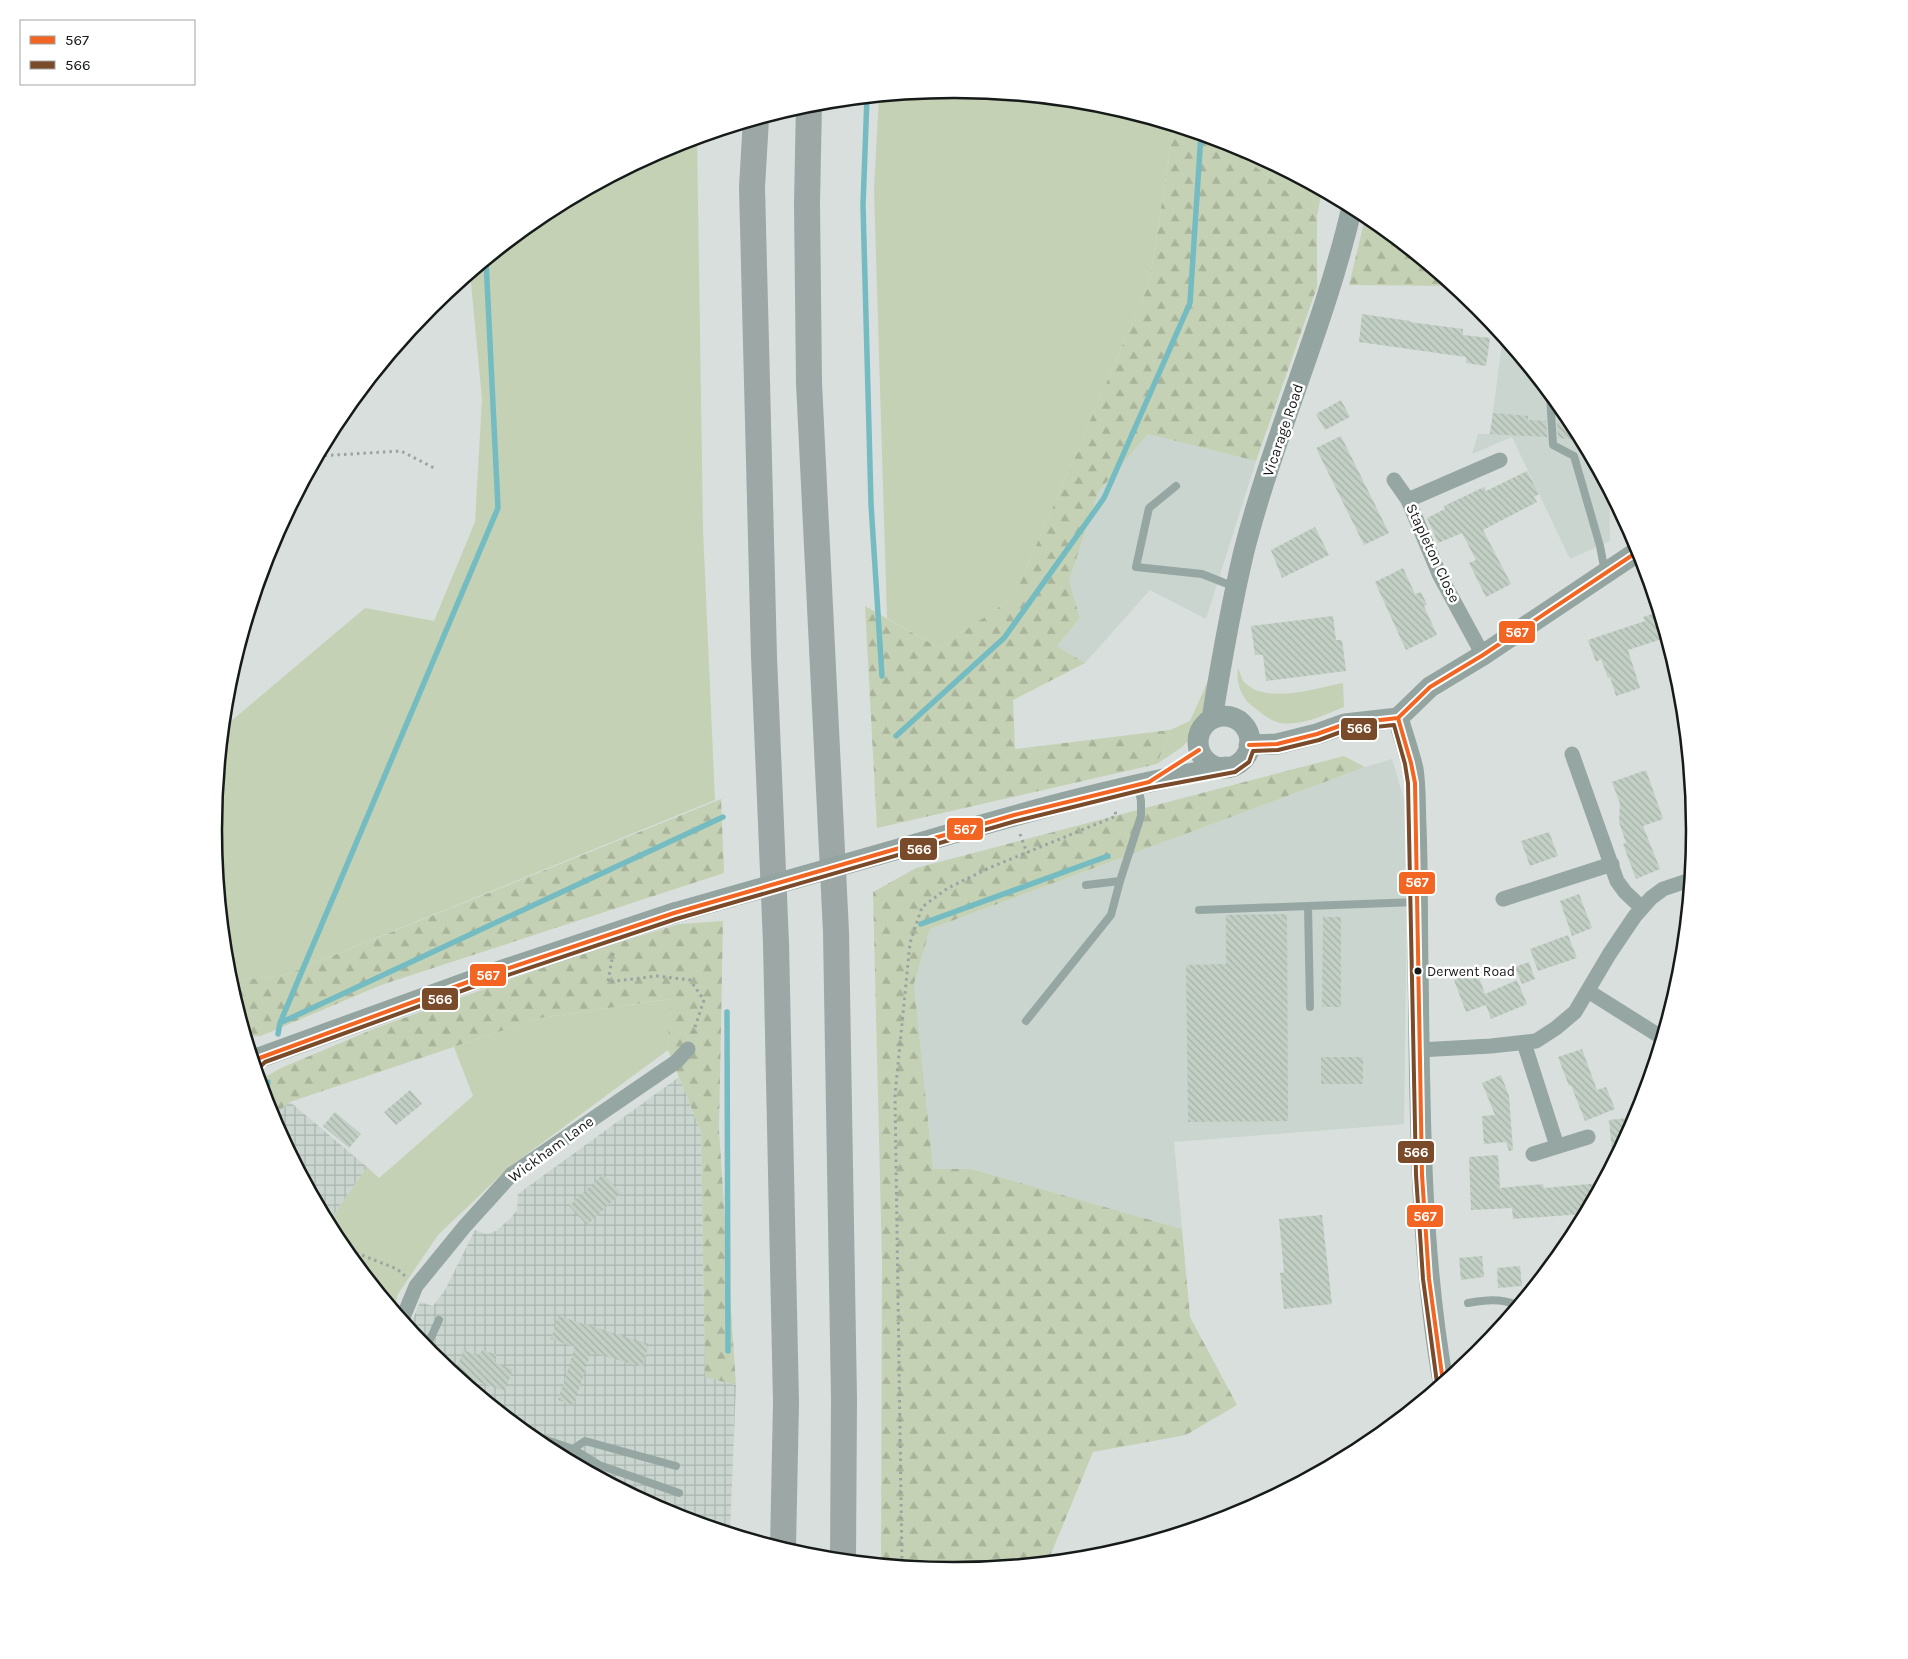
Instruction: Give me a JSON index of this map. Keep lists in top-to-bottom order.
{
  "streets": {
    "main road": ["Vicarage Road"],
    "street": ["Stapleton Close", "Wickham Lane"]
  },
  "places": ["Derwent Road"],
  "lines": ["transit line 567", "transit line 566"],
  "legend": ["567", "566"]
}
